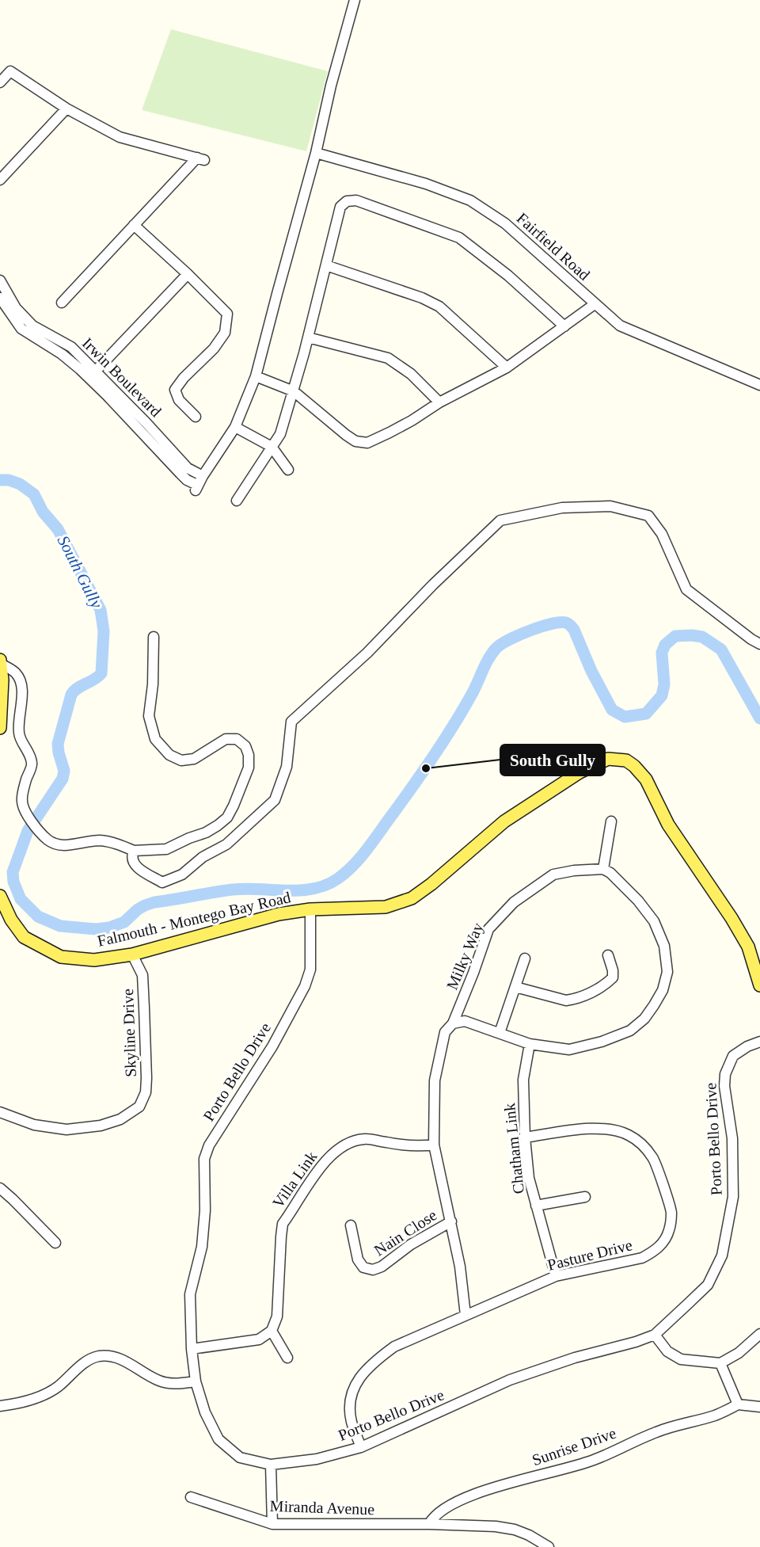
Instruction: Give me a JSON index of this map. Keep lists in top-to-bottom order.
{
  "streets": {
    "main road": ["Falmouth - Montego Bay Road"],
    "street": [
      "Fairfield Road",
      "Irwin Boulevard",
      "Milky Way",
      "Skyline Drive",
      "Porto Bello Drive",
      "Chatham Link",
      "Villa Link",
      "Nain Close",
      "Pasture Drive",
      "Sunrise Drive",
      "Miranda Avenue"
    ]
  },
  "crossings": [
    ["Falmouth - Montego Bay Road", "Skyline Drive"],
    ["Falmouth - Montego Bay Road", "Porto Bello Drive"],
    ["Milky Way", "Villa Link"],
    ["Milky Way", "Nain Close"],
    ["Milky Way", "Pasture Drive"],
    ["Porto Bello Drive", "Pasture Drive"],
    ["Chatham Link", "Pasture Drive"],
    ["Sunrise Drive", "Miranda Avenue"]
  ],
  "water": ["South Gully"],
  "places": ["South Gully"]
}
